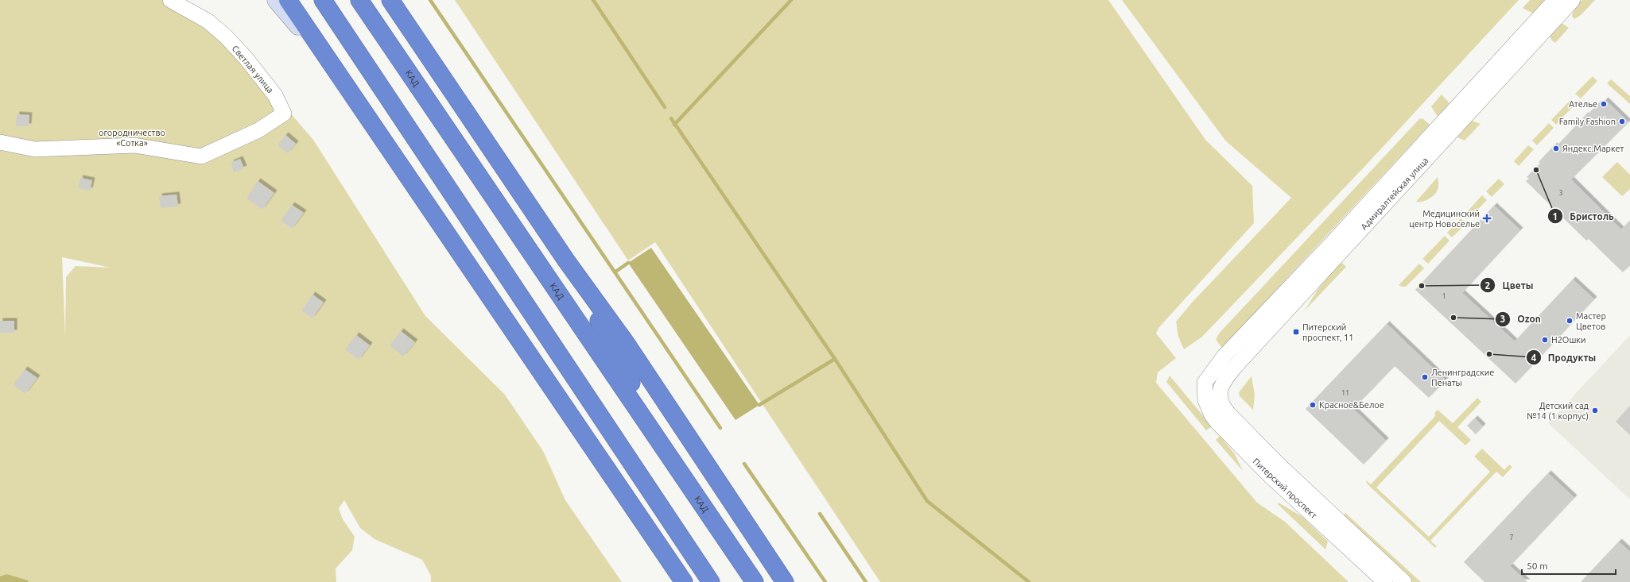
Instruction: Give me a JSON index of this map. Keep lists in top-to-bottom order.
{
  "streets": {
    "highway": ["КАД"],
    "street": ["Светлая улица", "Адмиралтейская улица", "Питерский проспект"]
  },
  "crossings": [
    ["Адмиралтейская улица", "Питерский проспект"]
  ],
  "parks": ["огородничество «Сотка»"],
  "places": {
    "other": [
      "Ателье",
      "Family Fashion",
      "Яндекс.Маркет",
      "Бристоль",
      "Цветы",
      "Ozon",
      "Мастер Цветов",
      "H2Oшки",
      "Продукты",
      "Ленинградские Пенаты",
      "Красное&Белое",
      "Детский сад №14 (1 корпус)"
    ],
    "health": ["Медицинский центр Новоселье"],
    "transit": ["Питерский проспект, 11"]
  },
  "house_numbers": [
    "3",
    "1",
    "11",
    "7"
  ],
  "scale_bar": "50 m"
}
